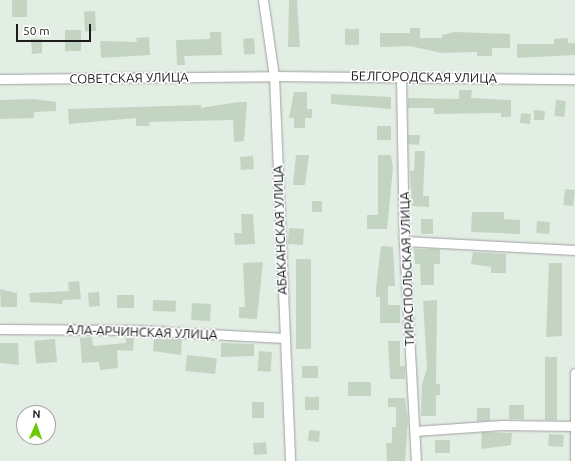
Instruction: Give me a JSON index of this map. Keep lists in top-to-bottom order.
{
  "streets": {
    "street": [
      "БЕЛГОРОДСКАЯ УЛИЦА",
      "СОВЕТСКАЯ УЛИЦА",
      "АБАКАНСКАЯ УЛИЦА",
      "ТИРАСПОЛЬСКАЯ УЛИЦА",
      "АЛА-АРЧИНСКАЯ УЛИЦА"
    ]
  },
  "crossings": [
    ["БЕЛГОРОДСКАЯ УЛИЦА", "СОВЕТСКАЯ УЛИЦА"],
    ["БЕЛГОРОДСКАЯ УЛИЦА", "АБАКАНСКАЯ УЛИЦА"],
    ["БЕЛГОРОДСКАЯ УЛИЦА", "ТИРАСПОЛЬСКАЯ УЛИЦА"],
    ["АБАКАНСКАЯ УЛИЦА", "АЛА-АРЧИНСКАЯ УЛИЦА"]
  ],
  "scale_bar": "50 m",
  "north": "top"
}
